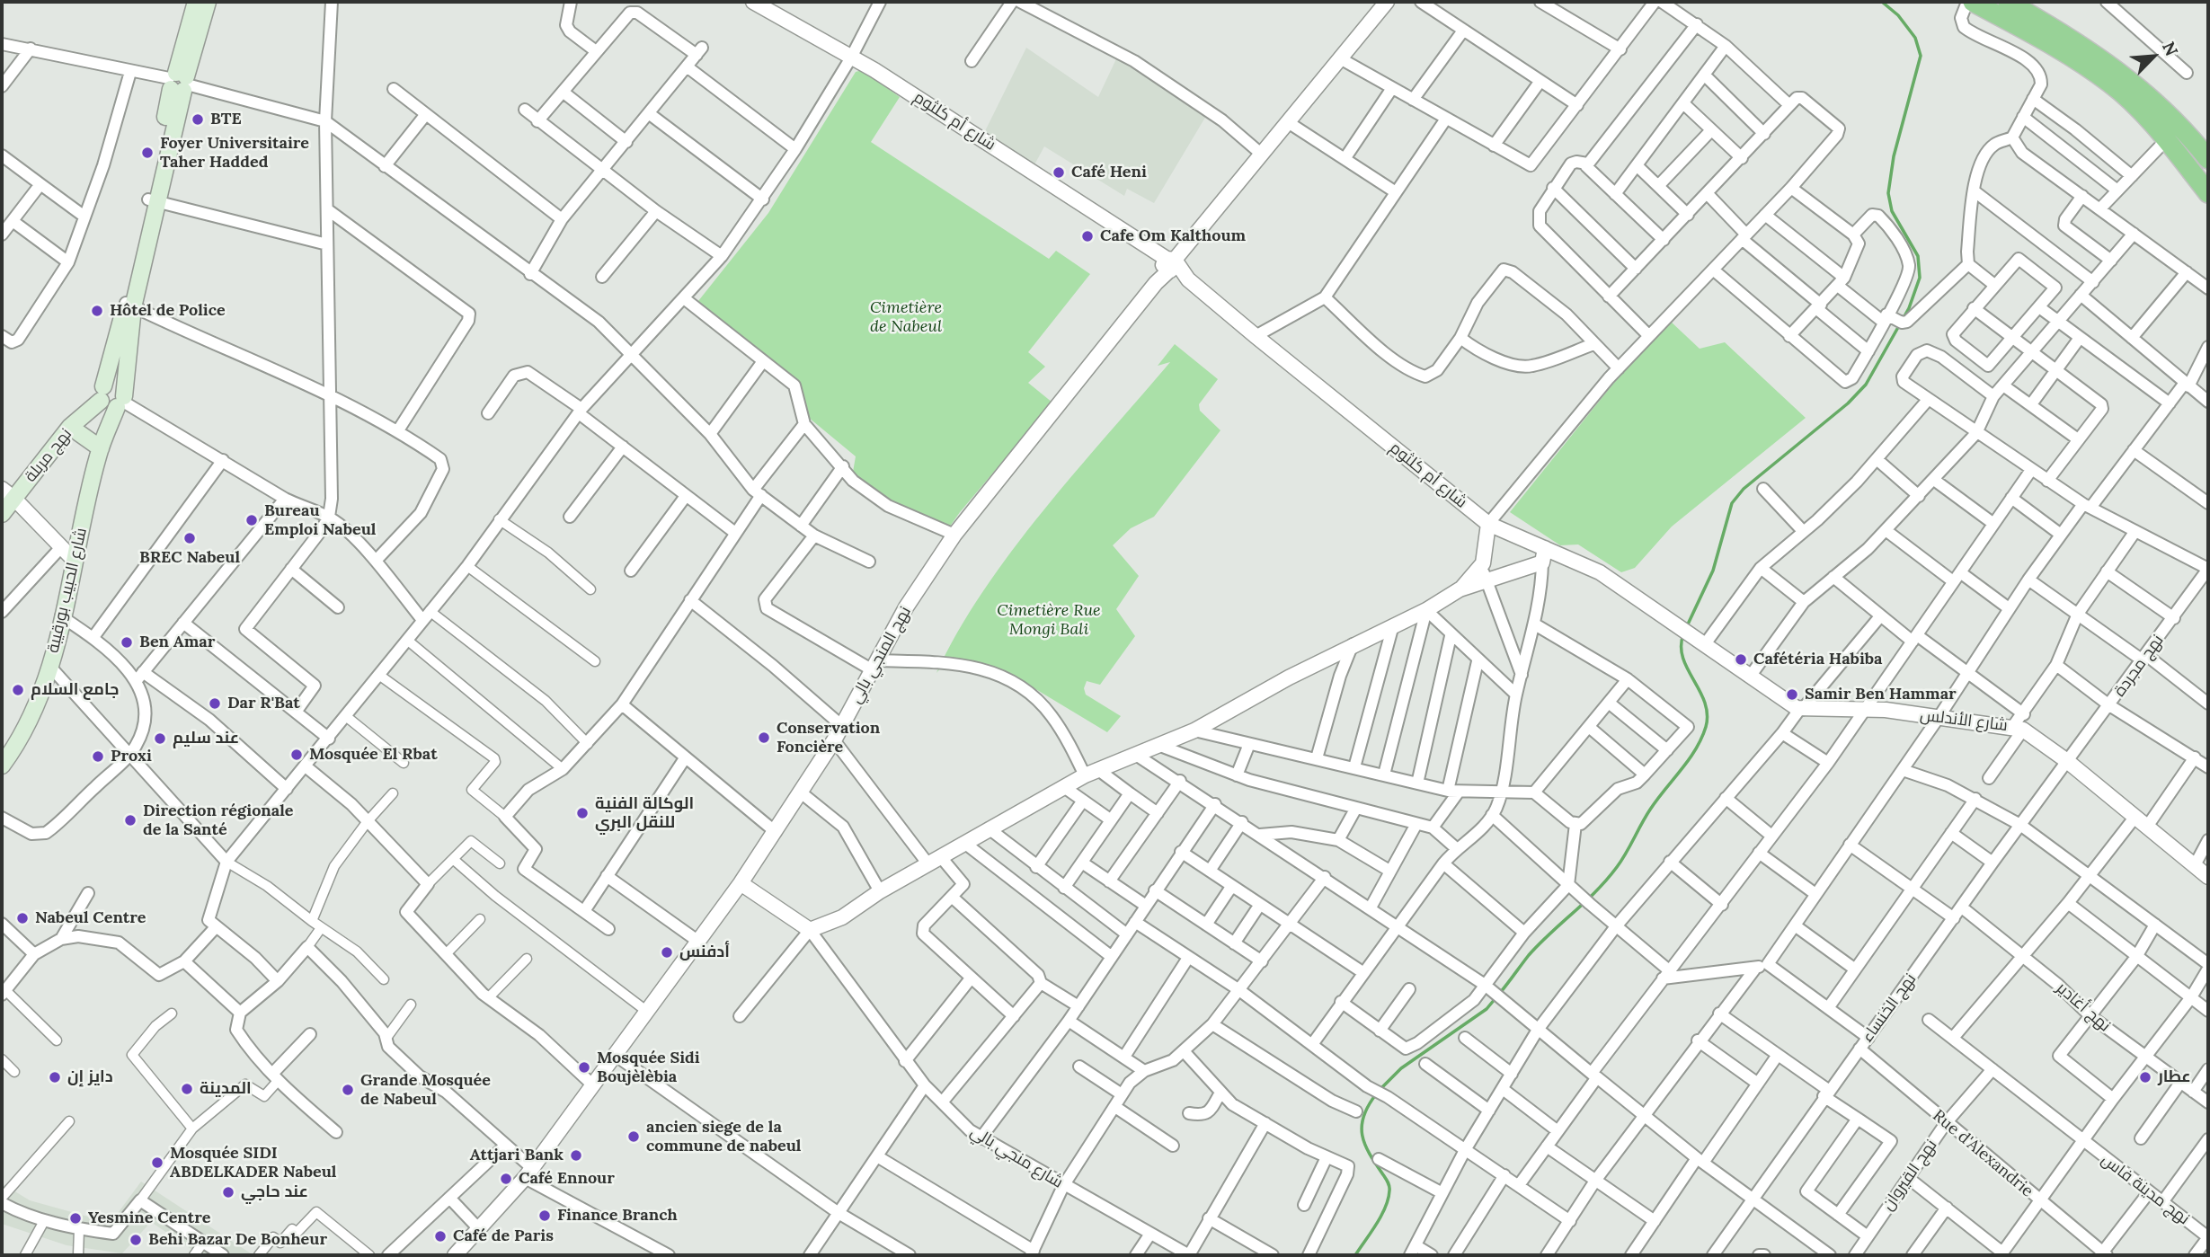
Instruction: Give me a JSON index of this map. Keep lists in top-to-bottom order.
{
  "streets": {
    "main road": ["نهج مربلة", "شارع الحبيب بورقيبة"],
    "street": [
      "شارع أم كلثوم",
      "نهج المنجي بالي",
      "نهج مجردة",
      "شارع الأندلس",
      "نهج أغادير",
      "نهج الخنساء",
      "Rue d'Alexandrie",
      "شارع منجي بالي",
      "نهج القيروان",
      "نهج مدينة فاس"
    ]
  },
  "crossings": [
    ["شارع أم كلثوم", "نهج المنجي بالي"],
    ["نهج مجردة", "شارع الأندلس"],
    ["نهج مجردة", "نهج الخنساء"],
    ["شارع الأندلس", "نهج الخنساء"],
    ["نهج أغادير", "نهج الخنساء"],
    ["نهج الخنساء", "Rue d'Alexandrie"],
    ["Rue d'Alexandrie", "نهج القيروان"],
    ["نهج القيروان", "نهج مدينة فاس"]
  ],
  "parks": ["Cimetière de Nabeul", "Cimetière Rue Mongi Bali"],
  "places": [
    "BTE",
    "Foyer Universitaire Taher Hadded",
    "Café Heni",
    "Cafe Om Kalthoum",
    "Hôtel de Police",
    "Bureau Emploi Nabeul",
    "BREC Nabeul",
    "Ben Amar",
    "Cafétéria Habiba",
    "جامع السلام",
    "Samir Ben Hammar",
    "Dar R'Bat",
    "Conservation Foncière",
    "عند سليم",
    "Mosquée El Rbat",
    "Proxi",
    "الوكالة الفنية للنقل البري",
    "Direction régionale de la Santé",
    "Nabeul Centre",
    "أدفنس",
    "Mosquée Sidi Boujèlèbia",
    "دايز إن",
    "عطار",
    "المدينة",
    "Grande Mosquée de Nabeul",
    "ancien siege de la commune de nabeul",
    "Attjari Bank",
    "Mosquée SIDI ABDELKADER Nabeul",
    "Café Ennour",
    "عند حاجي",
    "Finance Branch",
    "Yesmine Centre",
    "Café de Paris",
    "Behi Bazar De Bonheur"
  ],
  "north": "top right"
}
